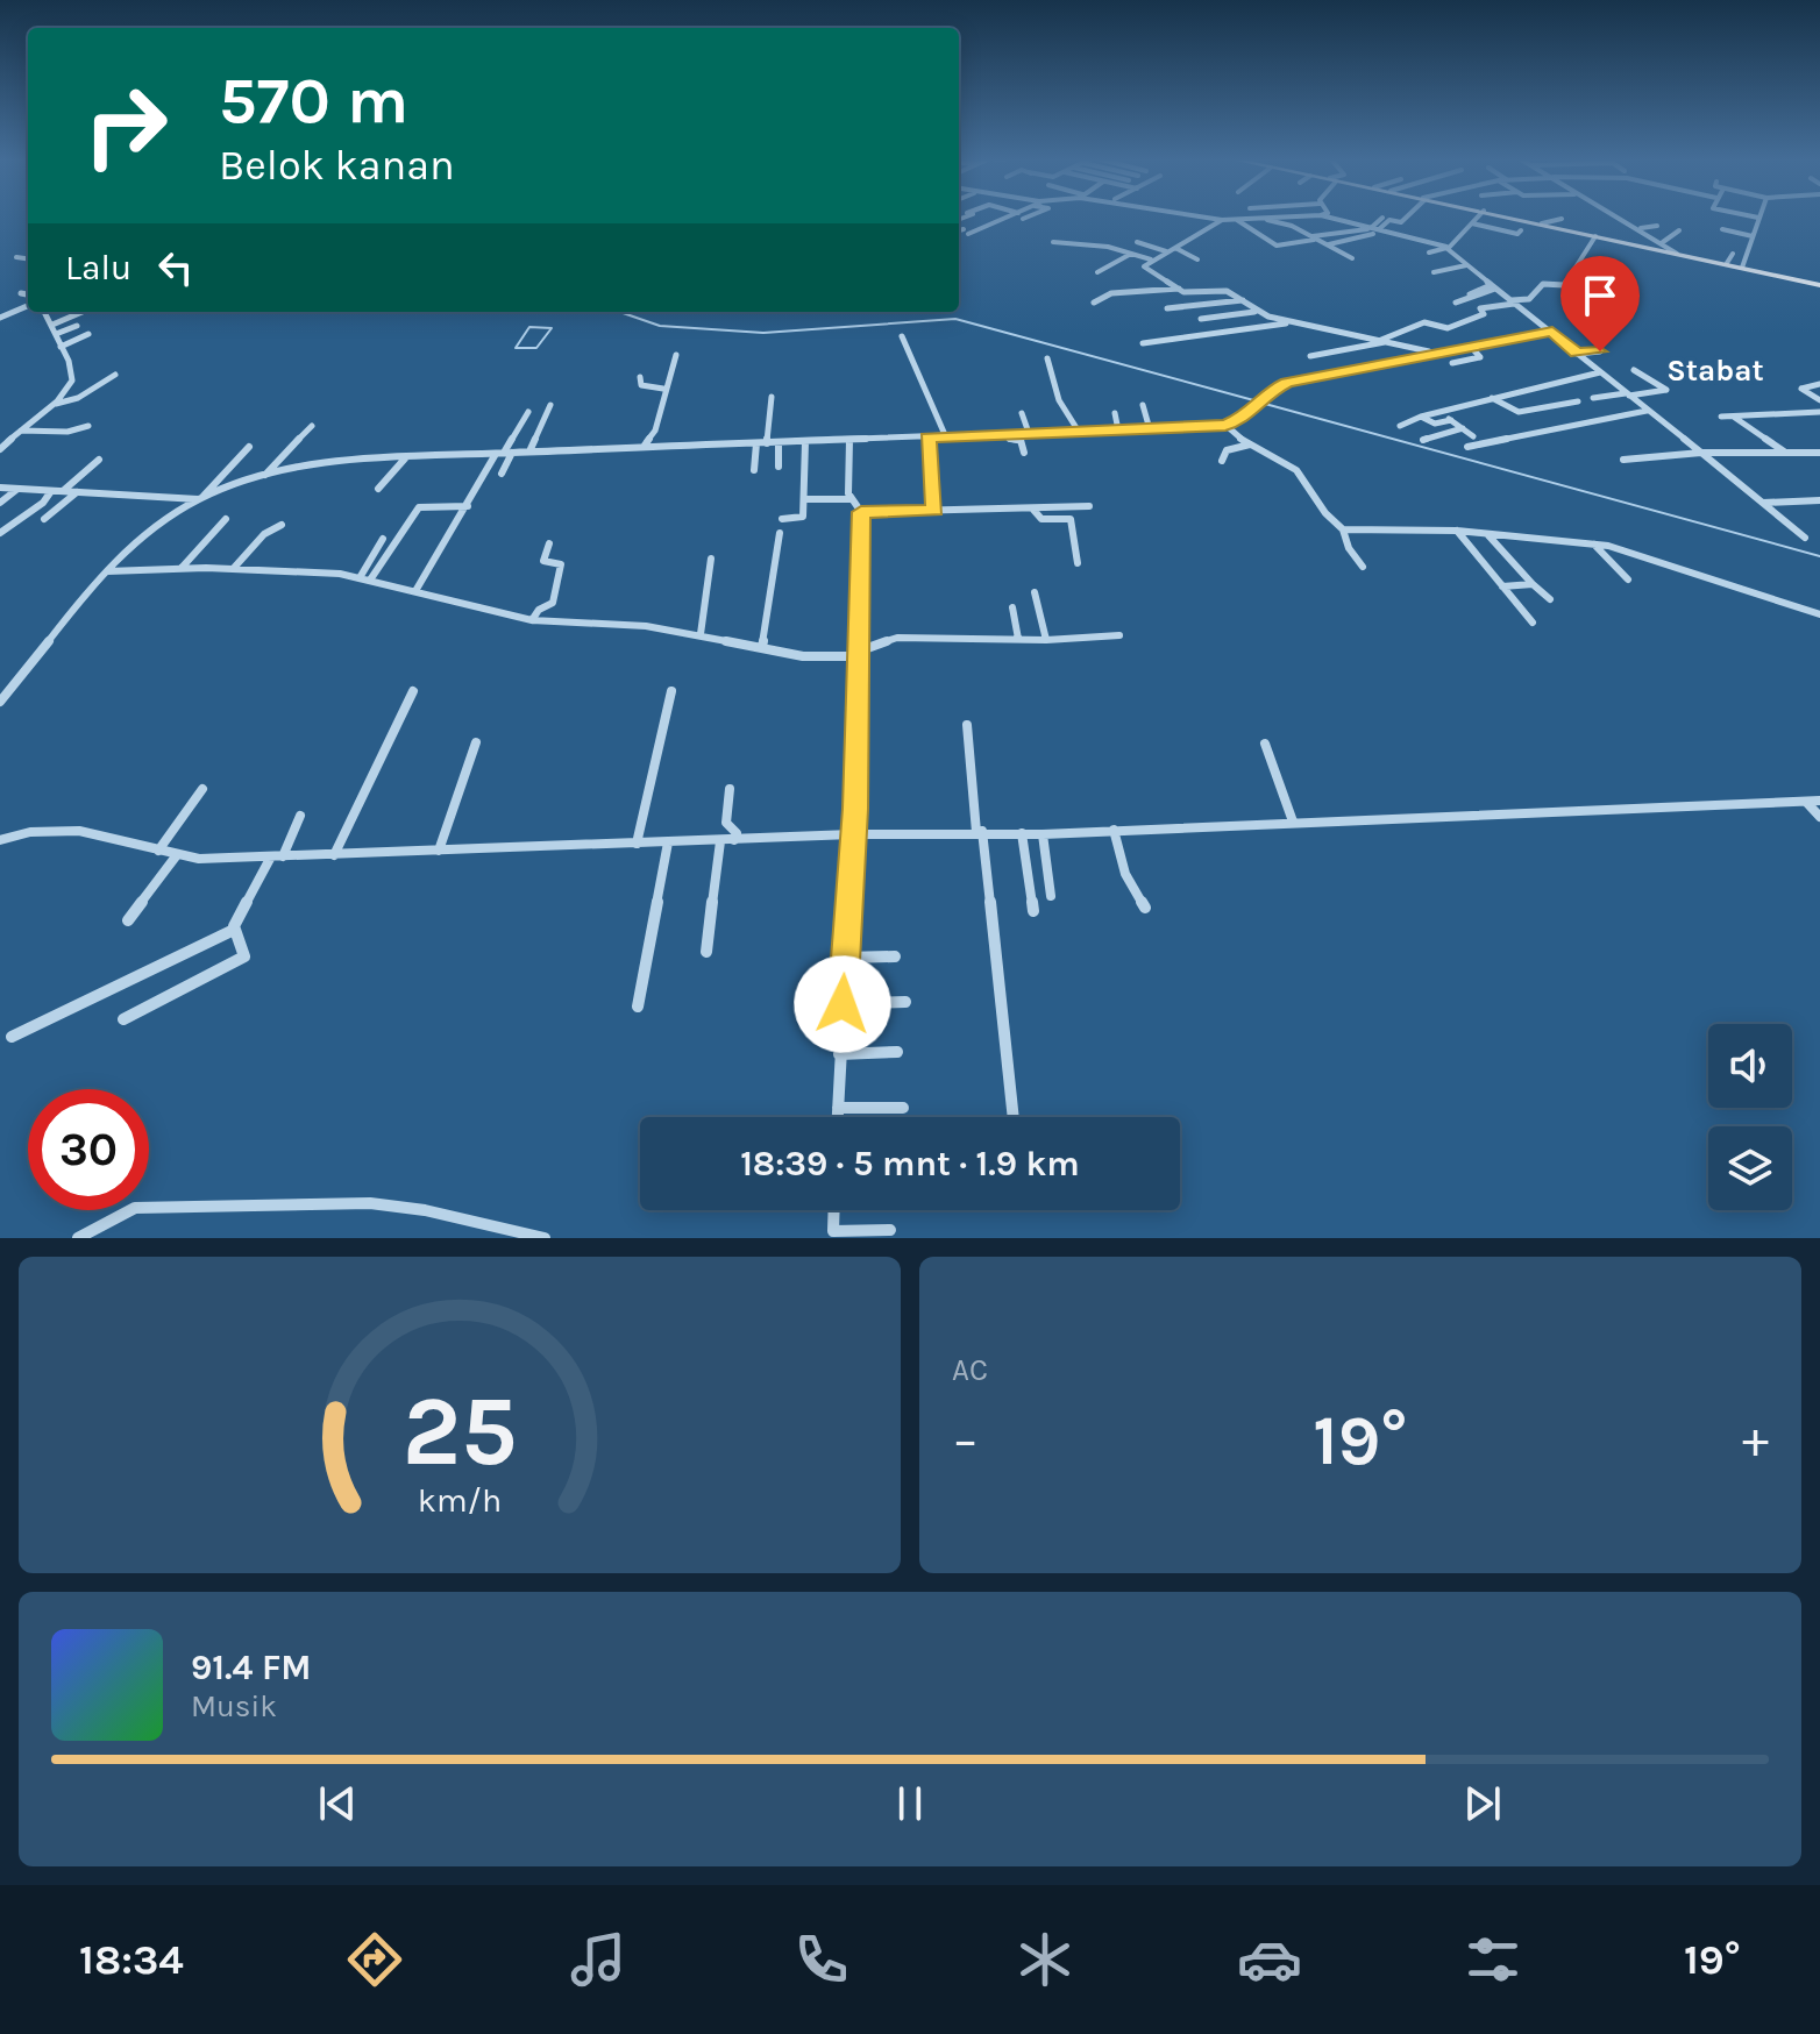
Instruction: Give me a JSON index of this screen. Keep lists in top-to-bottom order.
{
  "districts": ["Stabat"],
  "page": {
    "turn": ["570 m", "Belok kanan"],
    "then": "Lalu",
    "limit": "30",
    "trip": "18:39 · 5 mnt · 1.9 km",
    "tile": "AC",
    "heat": ["−", "19°", "+"],
    "song": ["91.4 FM", "Musik"],
    "tabs": ["18:34", "19°"],
    "gauge": ["25", "km/h"]
  }
}
